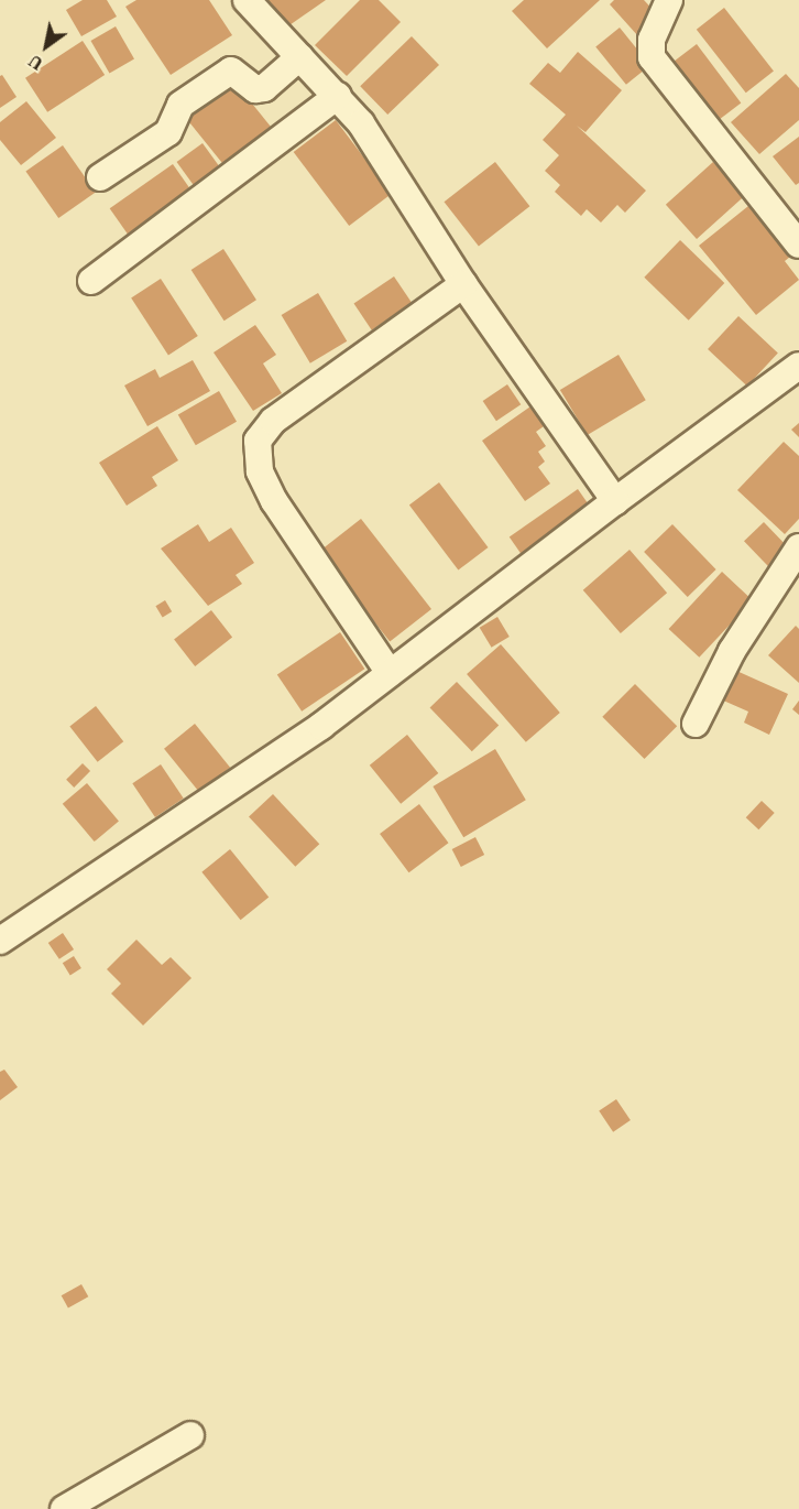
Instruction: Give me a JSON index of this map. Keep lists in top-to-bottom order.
{
  "north": "bottom left"
}
